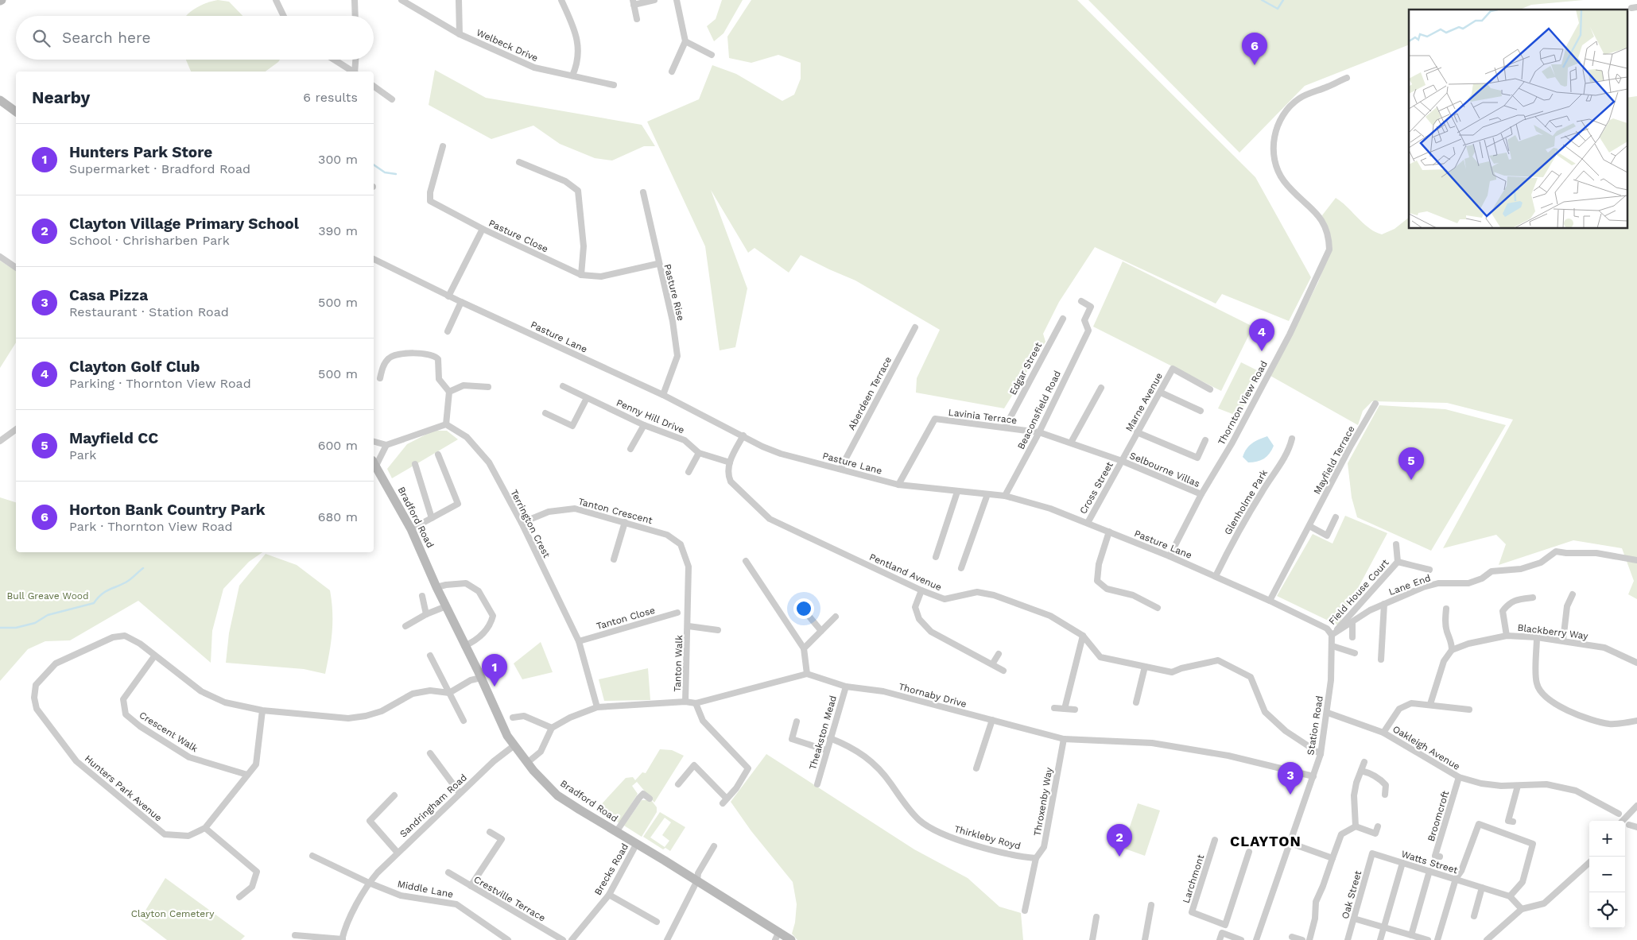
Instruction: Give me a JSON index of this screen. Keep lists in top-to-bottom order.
{
  "streets": {
    "street": [
      "Welbeck Drive",
      "Pasture Close",
      "Pasture Rise",
      "Pasture Lane",
      "Edgar Street",
      "Aberdeen Terrace",
      "Marne Avenue",
      "Thornton View Road",
      "Beaconsfield Road",
      "Penny Hill Drive",
      "Lavinia Terrace",
      "Mayfield Terrace",
      "Selbourne Villas",
      "Cross Street",
      "Glenholme Park",
      "Tanton Crescent",
      "Bradford Road",
      "Terrington Crest",
      "Pentland Avenue",
      "Lane End",
      "Field House Court",
      "Tanton Close",
      "Blackberry Way",
      "Tanton Walk",
      "Thornaby Drive",
      "Station Road",
      "Crescent Walk",
      "Theakston Mead",
      "Oakleigh Avenue",
      "Hunters Park Avenue",
      "Throxenby Way",
      "Sandringham Road",
      "Broomcroft",
      "Thirkleby Royd",
      "Watts Street",
      "Brecks Road",
      "Larchmont",
      "Middle Lane",
      "Oak Street",
      "Crestville Terrace"
    ]
  },
  "crossings": [
    ["Pasture Close", "Pasture Rise"],
    ["Pasture Rise", "Pasture Lane"],
    ["Pasture Lane", "Aberdeen Terrace"],
    ["Pasture Lane", "Thornton View Road"],
    ["Pasture Lane", "Beaconsfield Road"],
    ["Pasture Lane", "Lavinia Terrace"],
    ["Pasture Lane", "Mayfield Terrace"],
    ["Pasture Lane", "Cross Street"],
    ["Pasture Lane", "Glenholme Park"],
    ["Pasture Lane", "Lane End"],
    ["Pasture Lane", "Field House Court"],
    ["Edgar Street", "Lavinia Terrace"],
    ["Marne Avenue", "Selbourne Villas"],
    ["Marne Avenue", "Cross Street"],
    ["Thornton View Road", "Selbourne Villas"],
    ["Beaconsfield Road", "Lavinia Terrace"],
    ["Penny Hill Drive", "Pentland Avenue"],
    ["Lavinia Terrace", "Selbourne Villas"],
    ["Selbourne Villas", "Cross Street"],
    ["Tanton Crescent", "Terrington Crest"],
    ["Tanton Crescent", "Tanton Walk"],
    ["Bradford Road", "Sandringham Road"],
    ["Bradford Road", "Brecks Road"],
    ["Terrington Crest", "Tanton Close"],
    ["Pentland Avenue", "Station Road"],
    ["Lane End", "Field House Court"],
    ["Thornaby Drive", "Station Road"],
    ["Thornaby Drive", "Theakston Mead"],
    ["Thornaby Drive", "Throxenby Way"],
    ["Station Road", "Oakleigh Avenue"],
    ["Crescent Walk", "Hunters Park Avenue"],
    ["Theakston Mead", "Thirkleby Royd"],
    ["Oakleigh Avenue", "Broomcroft"],
    ["Throxenby Way", "Thirkleby Royd"],
    ["Sandringham Road", "Middle Lane"],
    ["Watts Street", "Oak Street"]
  ],
  "districts": ["CLAYTON"],
  "parks": ["Bull Greave Wood", "Clayton Cemetery"],
  "page": {
    "search": "Search here",
    "pins": [
      "6",
      "4",
      "5",
      "1",
      "3",
      "2"
    ],
    "heading": ["Nearby", "6 results"],
    "list": [
      {
        "mark": "1",
        "name": "Hunters Park Store",
        "note": "Supermarket · Bradford Road",
        "value": "300 m"
      },
      {
        "mark": "2",
        "name": "Clayton Village Primary School",
        "note": "School · Chrisharben Park",
        "value": "390 m"
      },
      {
        "mark": "3",
        "name": "Casa Pizza",
        "note": "Restaurant · Station Road",
        "value": "500 m"
      },
      {
        "mark": "4",
        "name": "Clayton Golf Club",
        "note": "Parking · Thornton View Road",
        "value": "500 m"
      },
      {
        "mark": "5",
        "name": "Mayfield CC",
        "note": "Park",
        "value": "600 m"
      },
      {
        "mark": "6",
        "name": "Horton Bank Country Park",
        "note": "Park · Thornton View Road",
        "value": "680 m"
      }
    ],
    "map_buttons": ["+", "−"]
  }
}
